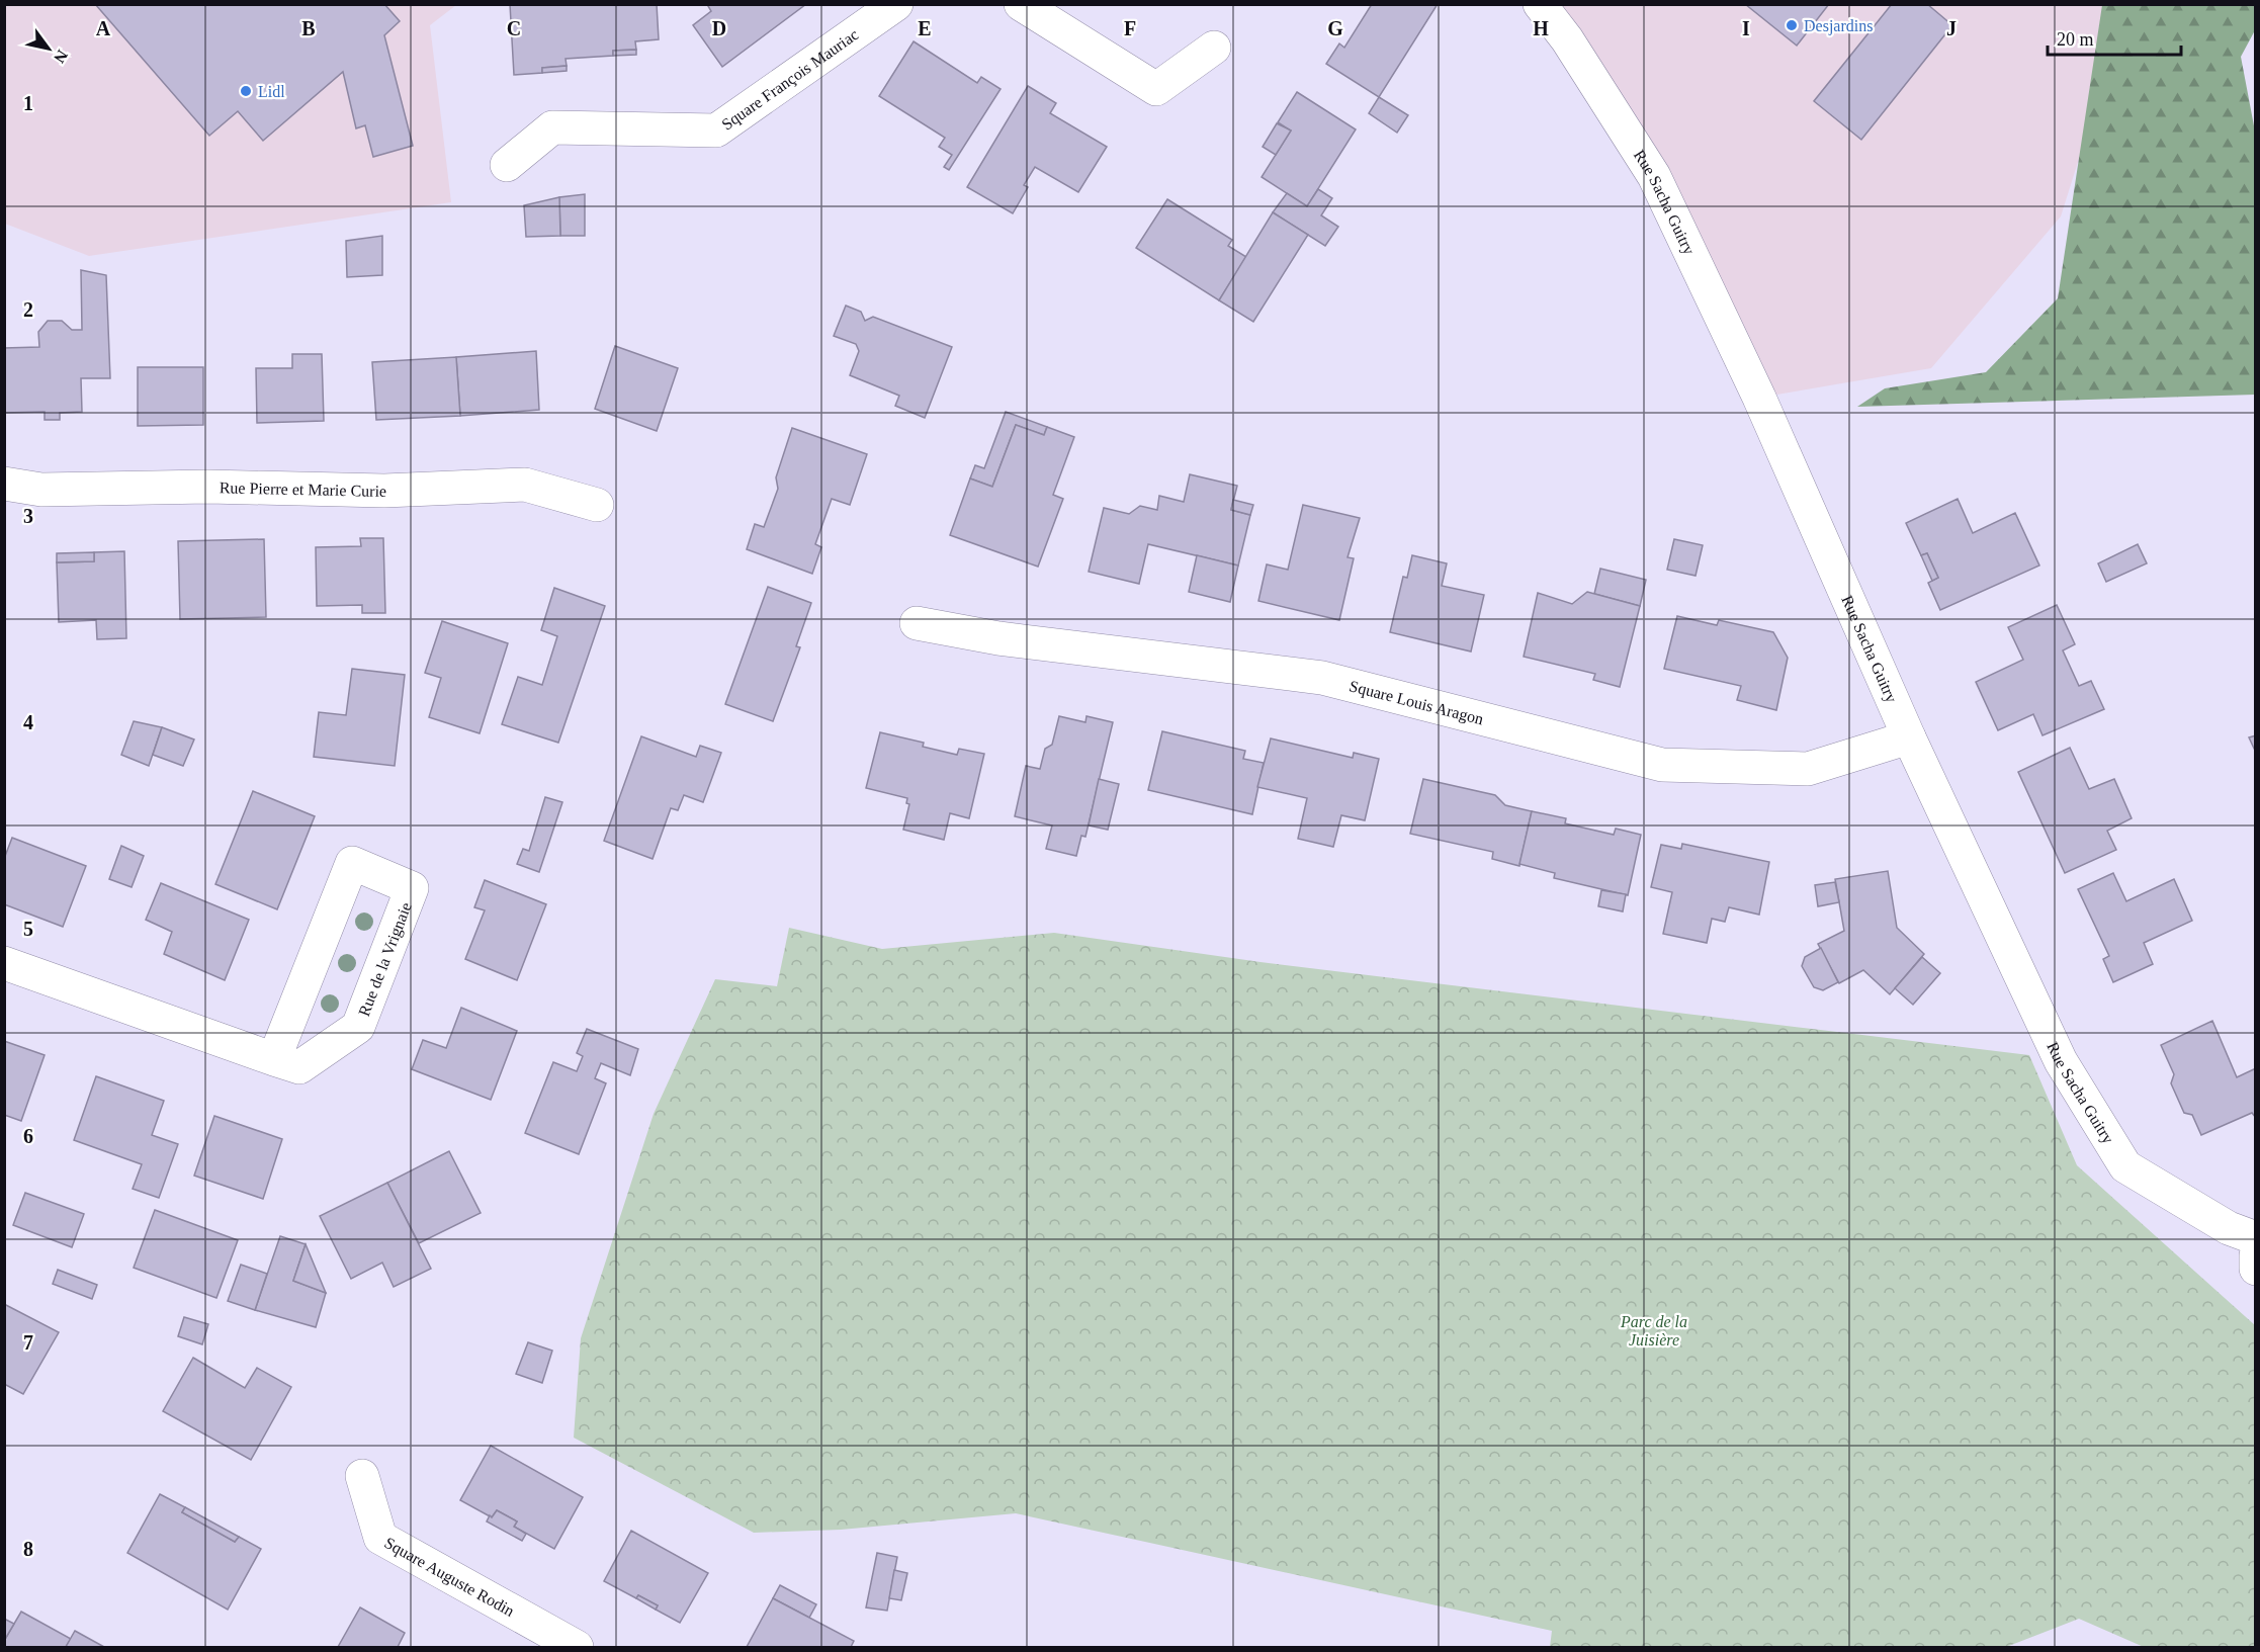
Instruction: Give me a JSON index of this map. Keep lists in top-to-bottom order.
{
  "streets": {
    "street": [
      "Square François Mauriac",
      "Rue Sacha Guitry",
      "Rue Pierre et Marie Curie",
      "Square Louis Aragon",
      "Rue de la Vrignaie",
      "Square Auguste Rodin"
    ]
  },
  "crossings": [
    ["Rue Sacha Guitry", "Square Louis Aragon"]
  ],
  "parks": ["Parc de la Juisière"],
  "places": ["Desjardins", "Lidl"],
  "scale_bar": "20 m",
  "north": "bottom right",
  "grid": {
    "columns": [
      "A",
      "B",
      "C",
      "D",
      "E",
      "F",
      "G",
      "H",
      "I",
      "J"
    ],
    "rows": [
      "1",
      "2",
      "3",
      "4",
      "5",
      "6",
      "7",
      "8"
    ]
  }
}
